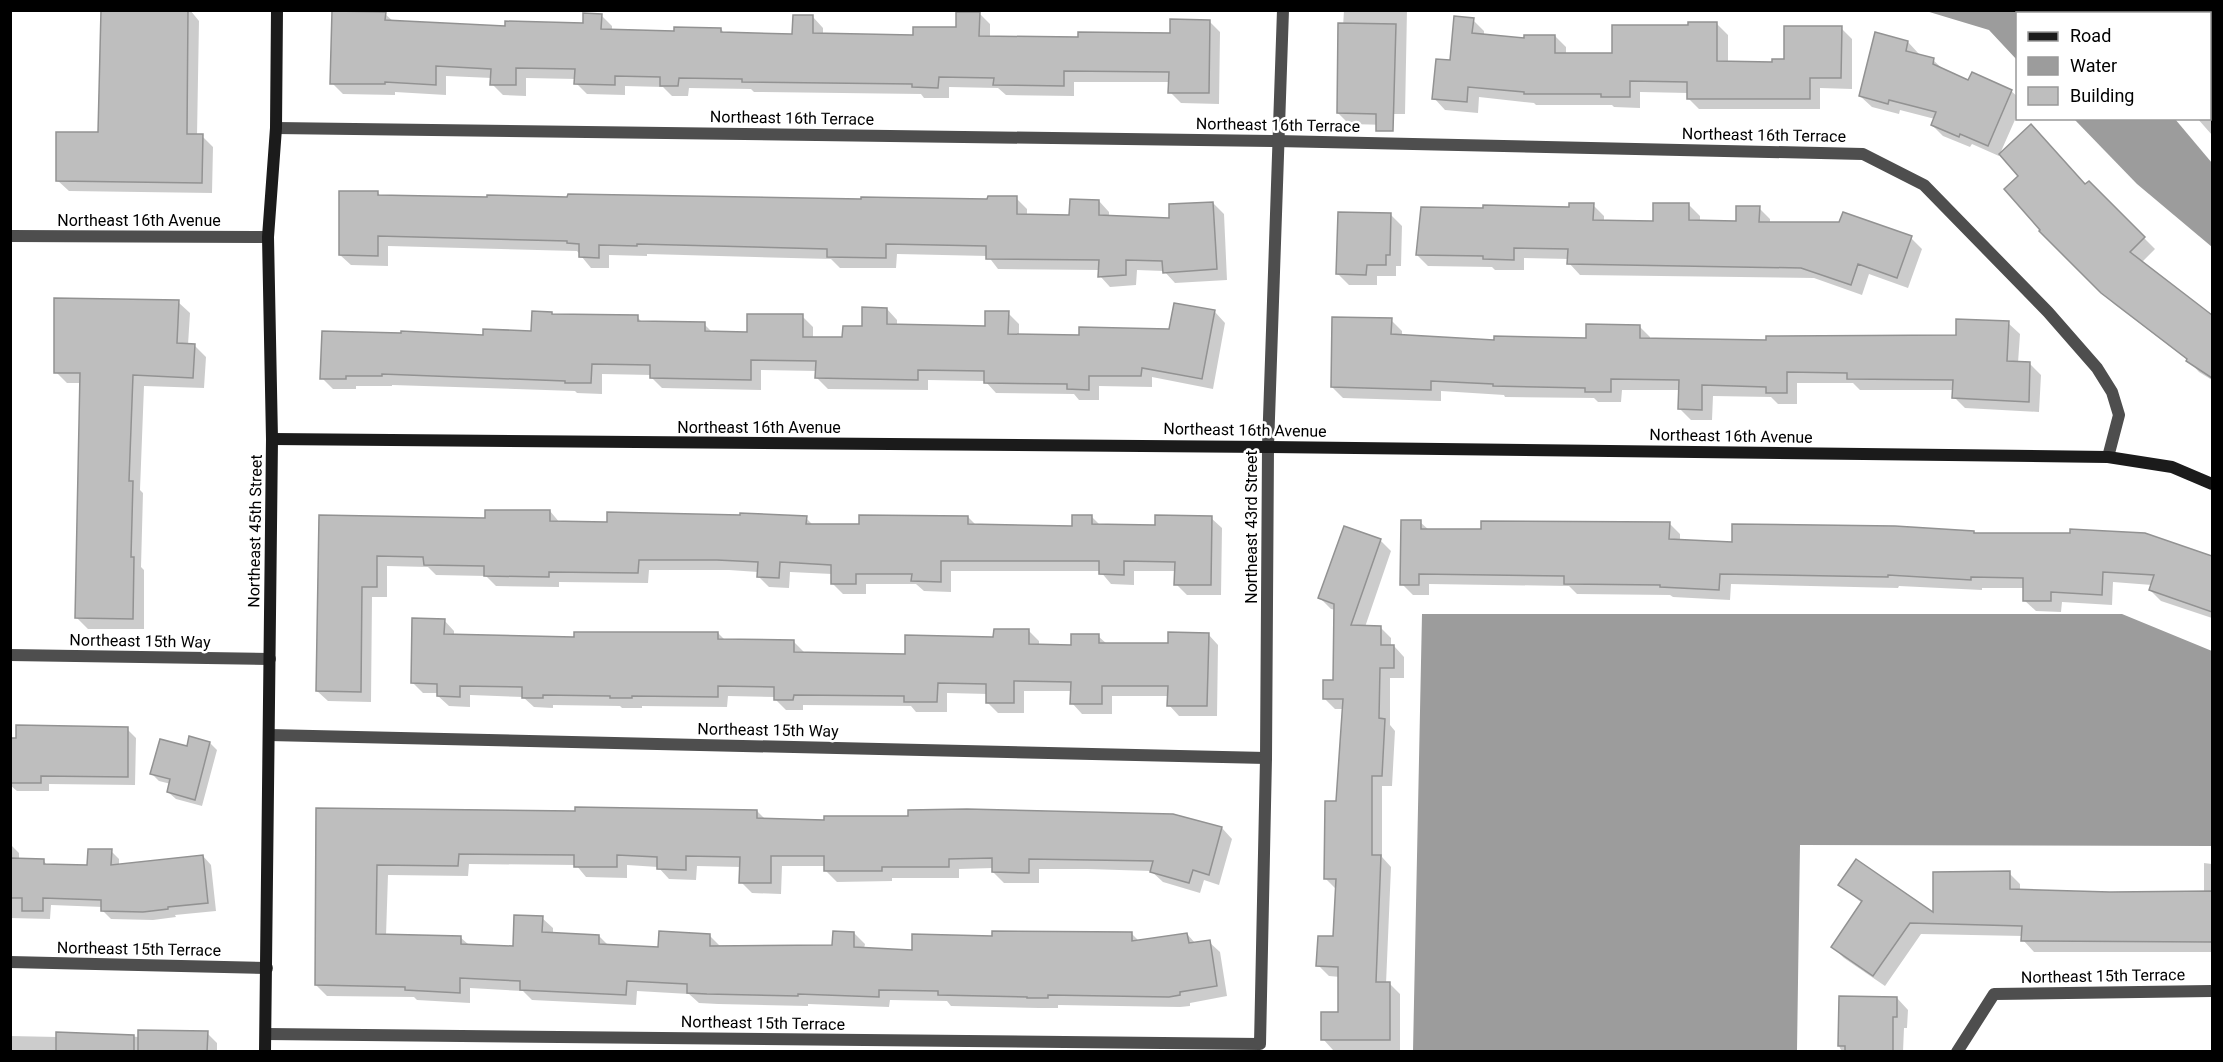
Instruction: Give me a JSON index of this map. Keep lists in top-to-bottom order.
{
  "streets": {
    "street": [
      "Northeast 16th Terrace",
      "Northeast 16th Avenue",
      "Northeast 43rd Street",
      "Northeast 45th Street",
      "Northeast 15th Way",
      "Northeast 15th Terrace"
    ]
  },
  "crossings": [
    ["Northeast 16th Terrace", "Northeast 16th Avenue"],
    ["Northeast 16th Terrace", "Northeast 43rd Street"],
    ["Northeast 16th Terrace", "Northeast 45th Street"],
    ["Northeast 16th Avenue", "Northeast 43rd Street"],
    ["Northeast 16th Avenue", "Northeast 45th Street"],
    ["Northeast 43rd Street", "Northeast 15th Way"],
    ["Northeast 43rd Street", "Northeast 15th Terrace"],
    ["Northeast 45th Street", "Northeast 15th Way"],
    ["Northeast 45th Street", "Northeast 15th Terrace"]
  ],
  "legend": ["Road", "Water", "Building"]
}
